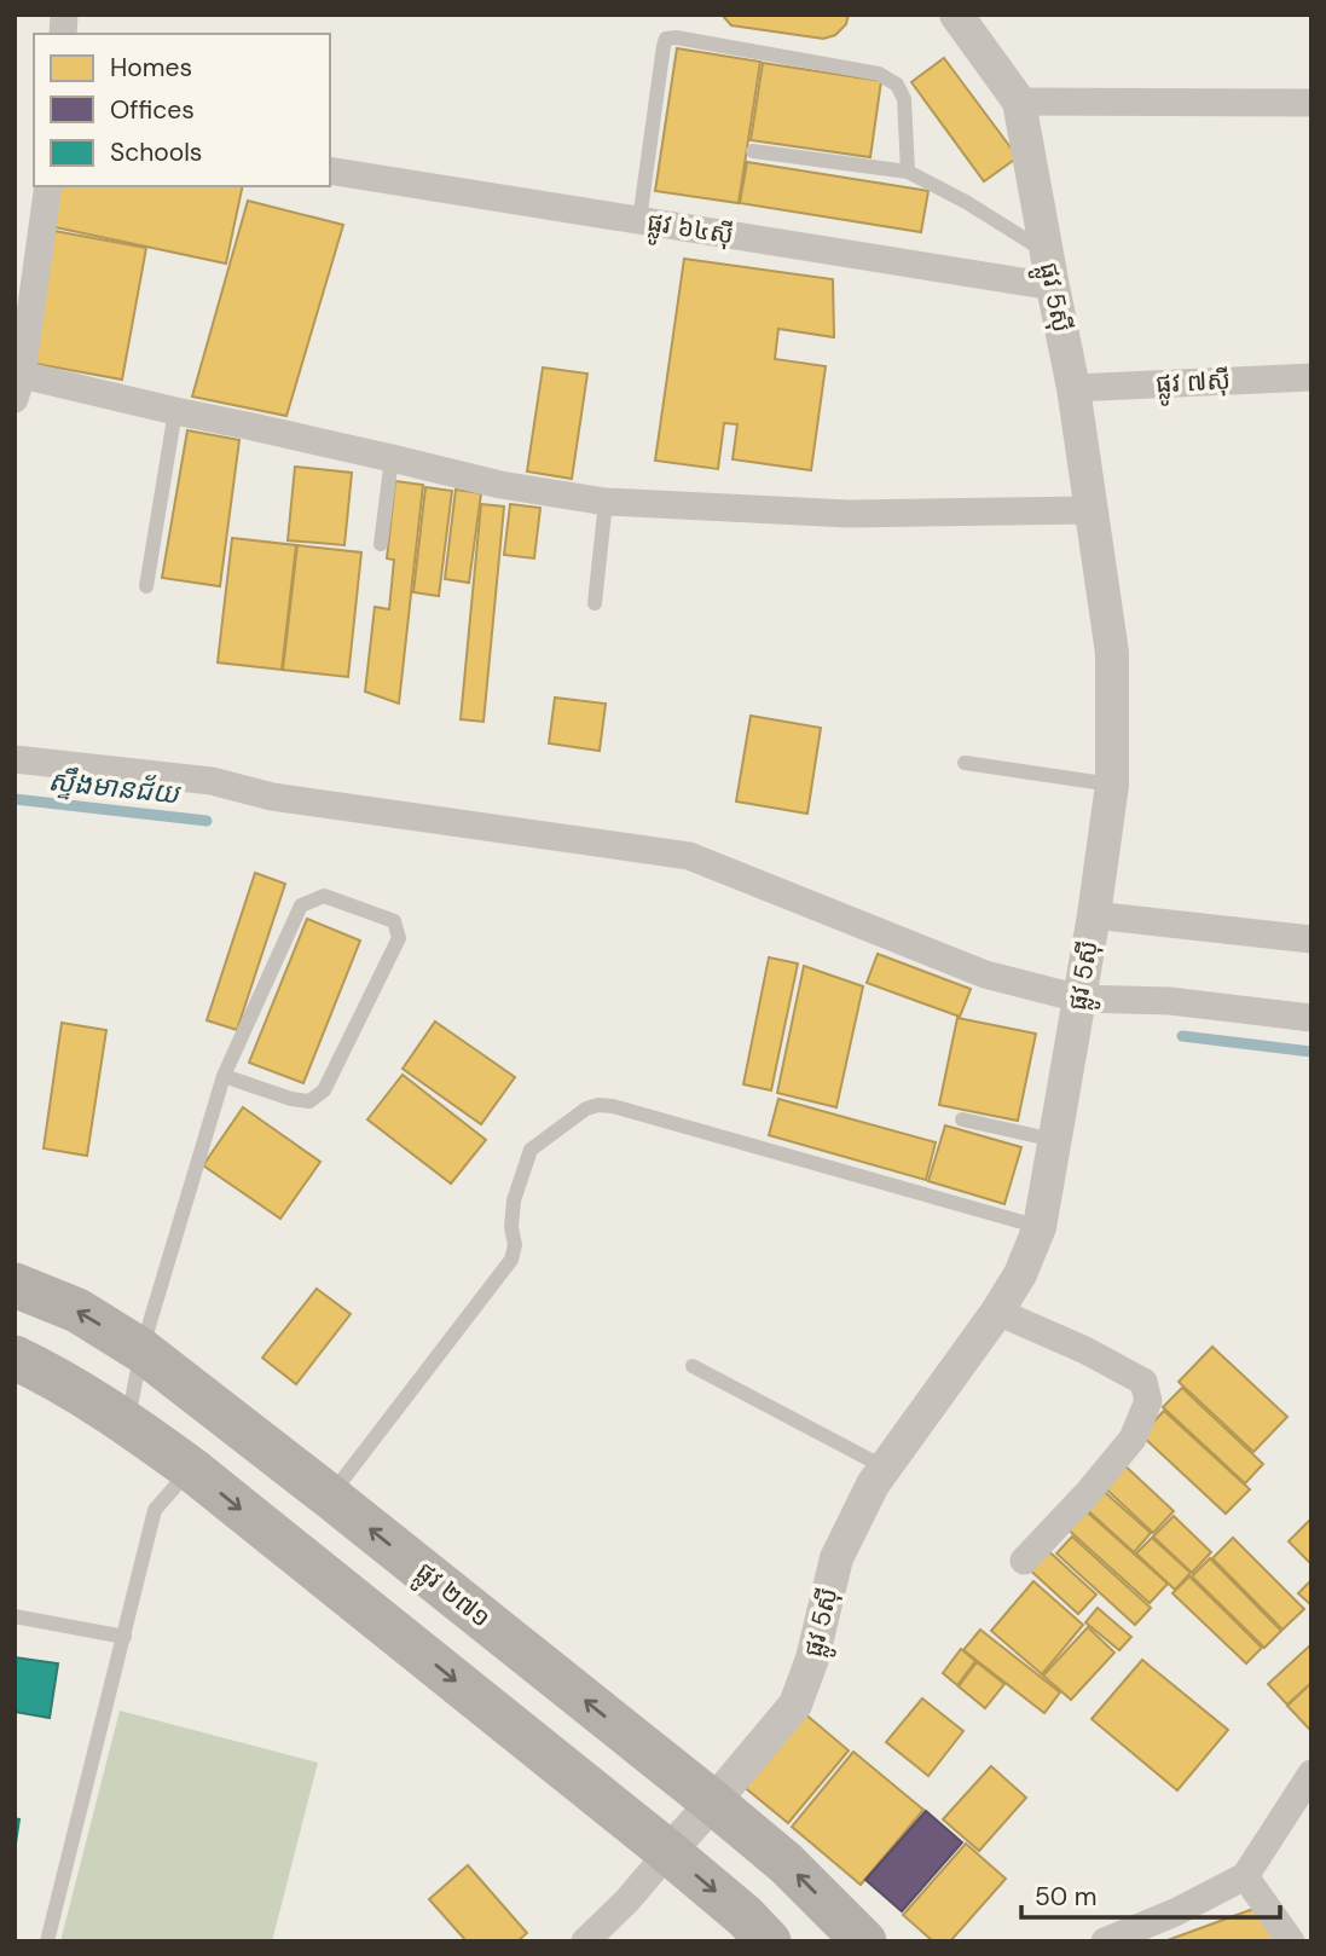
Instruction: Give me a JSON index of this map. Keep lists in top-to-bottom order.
{
  "streets": {
    "main road": ["ផ្លូវ ២៧១"],
    "street": ["ផ្លូវ ៦៤ស៊ី", "ផ្លូវ 5ស៊ី", "ផ្លូវ ៧ស៊ី"]
  },
  "crossings": [
    ["ផ្លូវ ៦៤ស៊ី", "ផ្លូវ 5ស៊ី"],
    ["ផ្លូវ 5ស៊ី", "ផ្លូវ ៧ស៊ី"],
    ["ផ្លូវ 5ស៊ី", "ផ្លូវ ២៧១"]
  ],
  "water": ["ស្ទឹងមានជ័យ"],
  "legend": ["Homes", "Offices", "Schools"],
  "scale_bar": "50 m"
}
